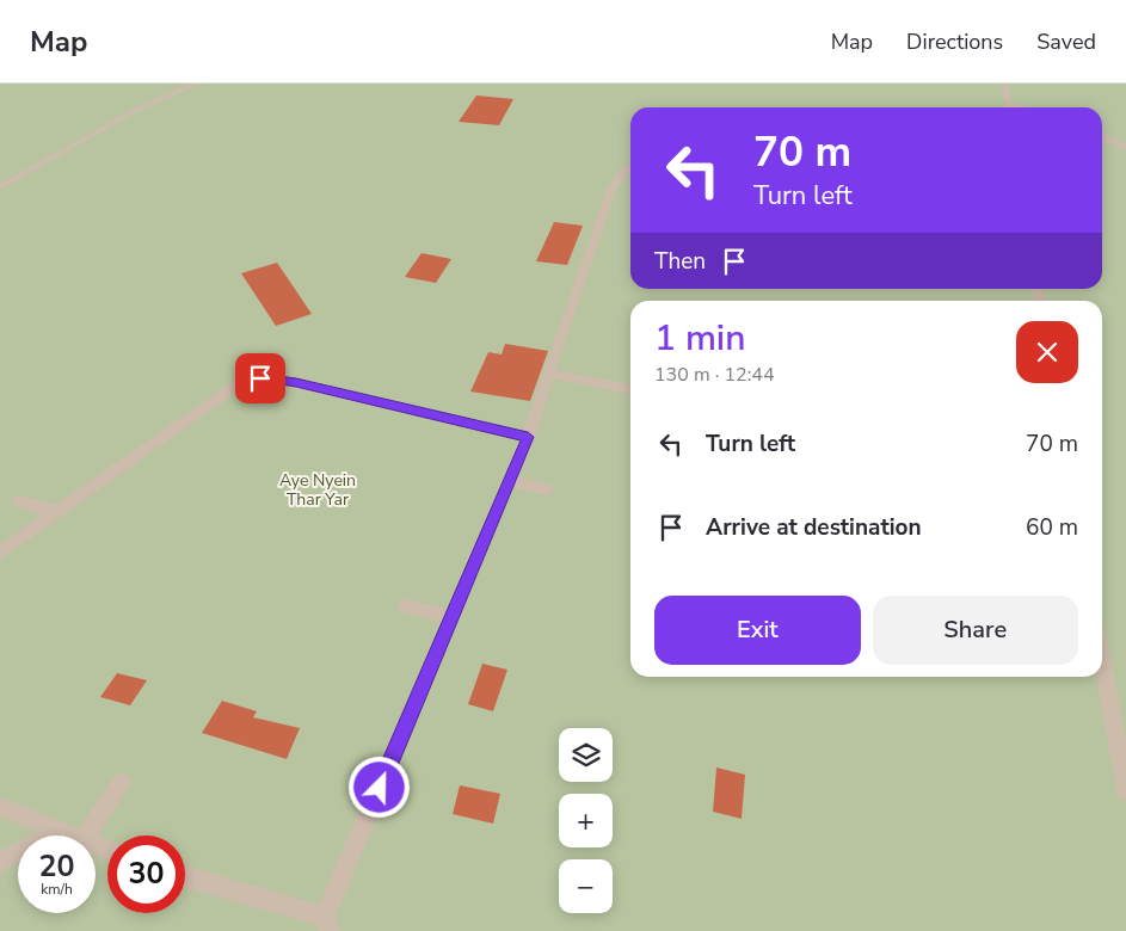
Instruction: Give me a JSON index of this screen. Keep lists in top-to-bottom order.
{
  "parks": ["Aye Nyein Thar Yar"],
  "page": {
    "header": "Map",
    "nav": ["Map", "Directions", "Saved"],
    "turn": ["70 m", "Turn left"],
    "then": "Then",
    "heading": ["1 min", "130 m · 12:44"],
    "list": [
      {
        "name": "Turn left",
        "value": "70 m"
      },
      {
        "name": "Arrive at destination",
        "value": "60 m"
      }
    ],
    "buttons": ["Exit", "Share"],
    "map_buttons": ["+", "−"],
    "speed": "20 km/h",
    "limit": "30"
  }
}
